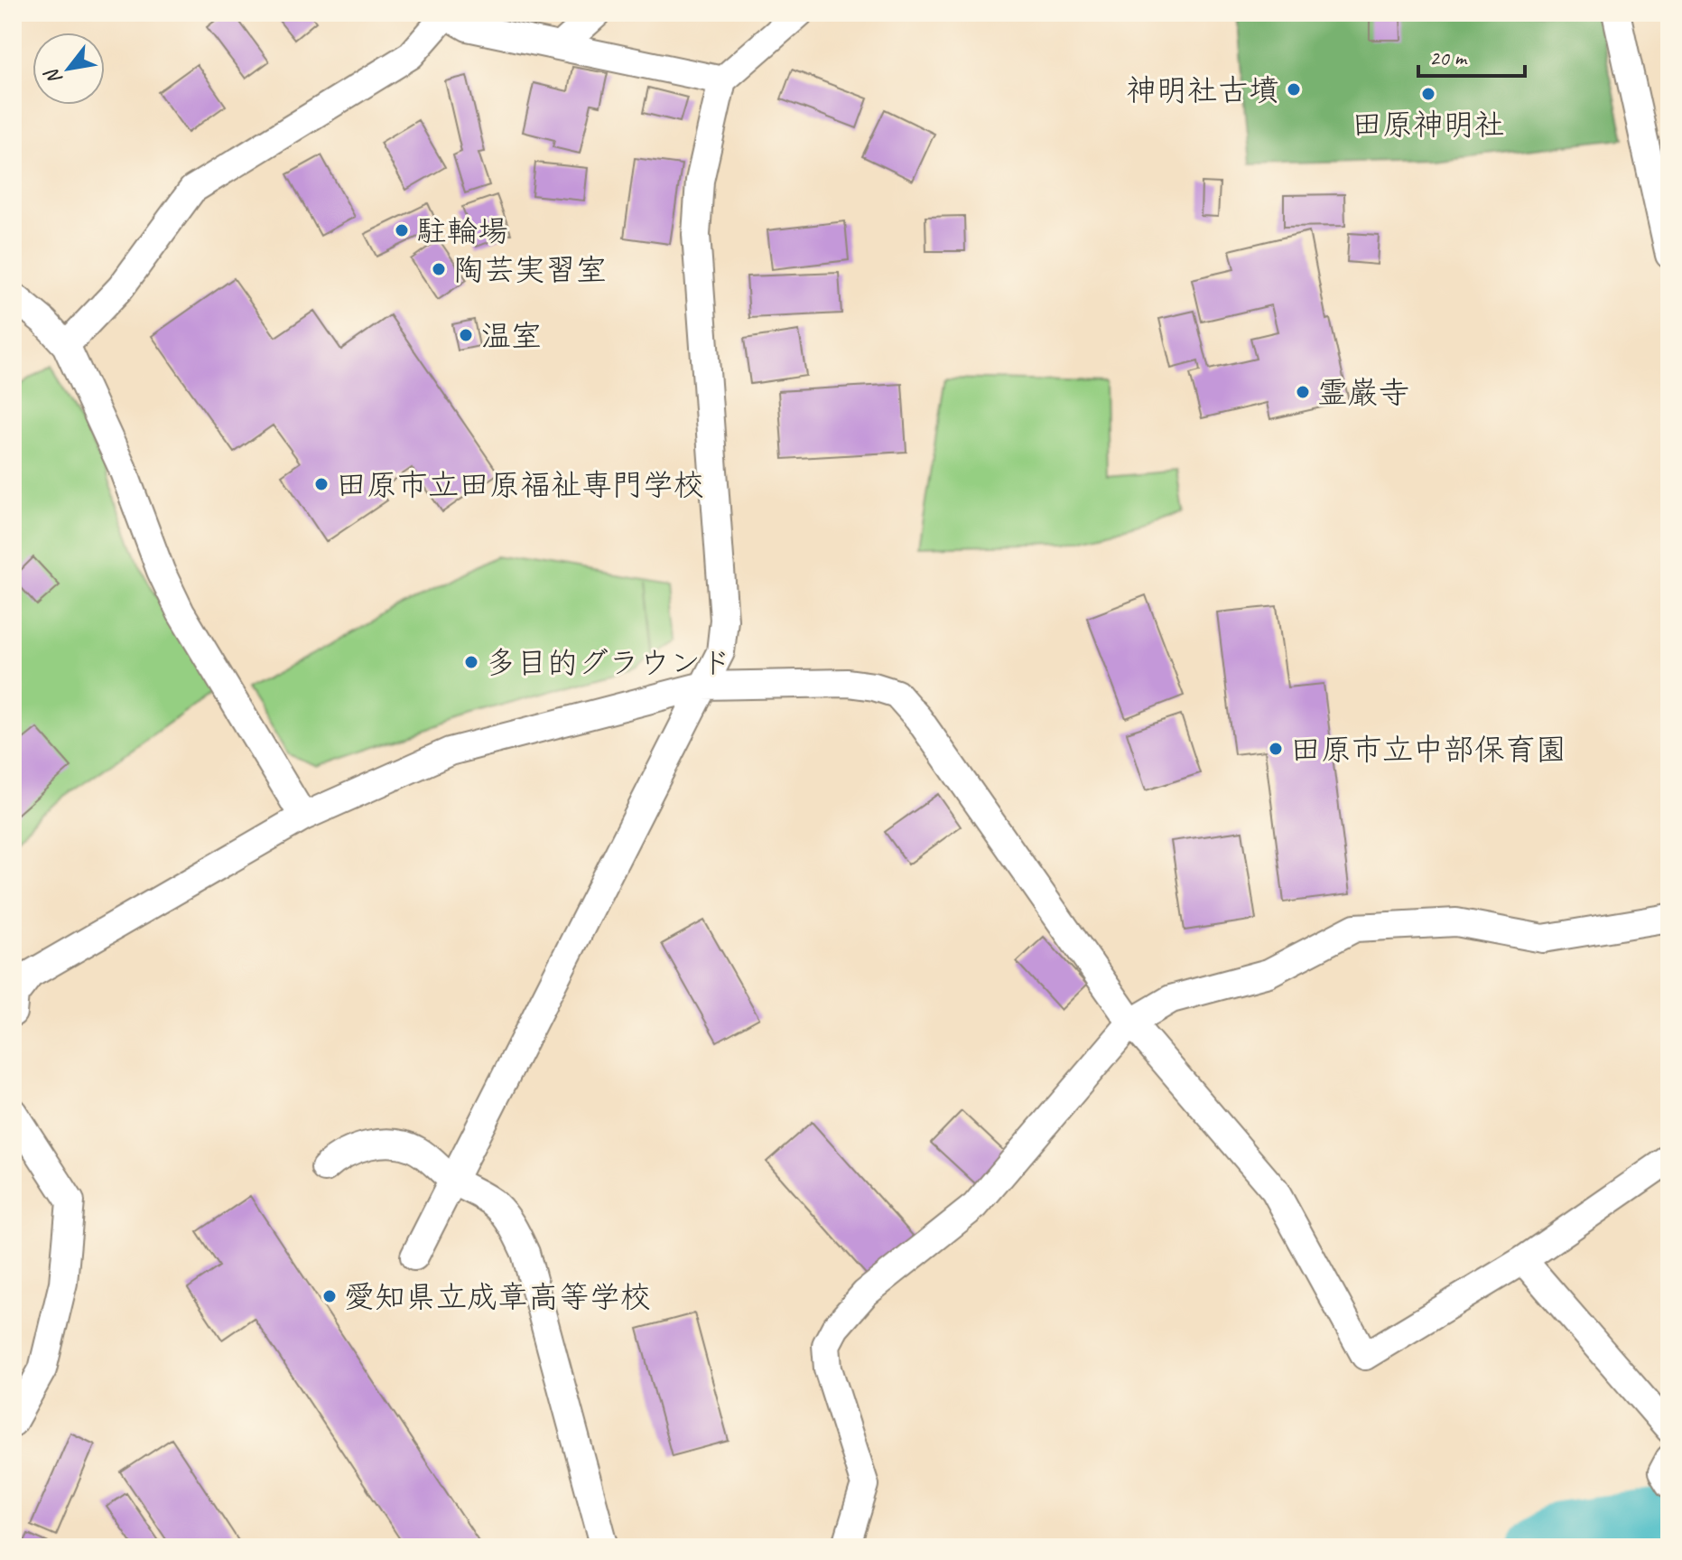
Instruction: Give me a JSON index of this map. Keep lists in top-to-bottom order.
{
  "places": [
    "神明社古墳",
    "田原神明社",
    "駐輪場",
    "陶芸実習室",
    "温室",
    "霊巌寺",
    "田原市立田原福祉専門学校",
    "多目的グラウンド",
    "田原市立中部保育園",
    "愛知県立成章高等学校"
  ],
  "scale_bar": "20 m",
  "north": "bottom left"
}
